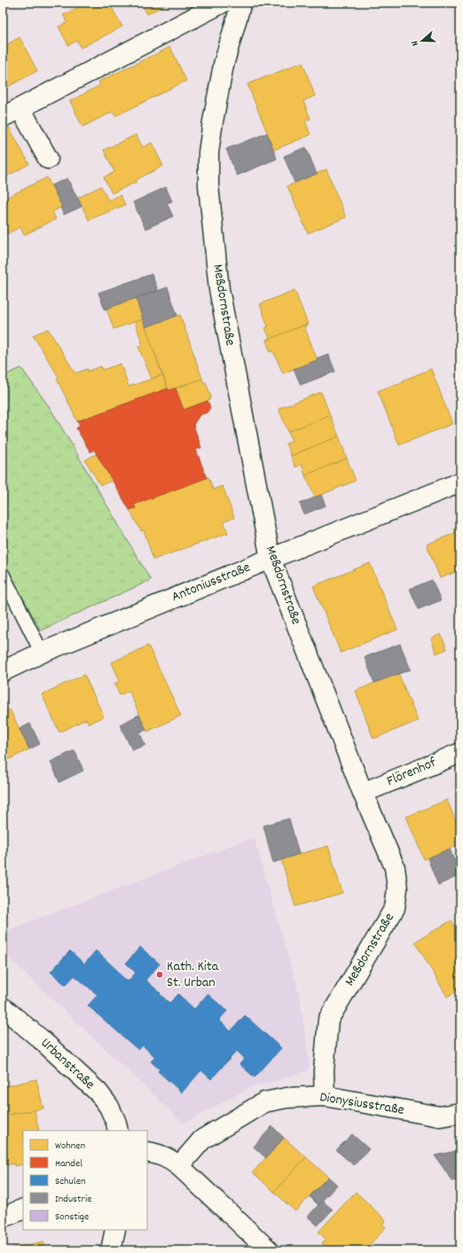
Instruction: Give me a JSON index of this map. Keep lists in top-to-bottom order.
{
  "streets": {
    "street": [
      "Meßdornstraße",
      "Antoniusstraße",
      "Flörenhof",
      "Urbanstraße",
      "Dionysiusstraße"
    ]
  },
  "crossings": [
    ["Meßdornstraße", "Antoniusstraße"],
    ["Meßdornstraße", "Flörenhof"],
    ["Meßdornstraße", "Dionysiusstraße"]
  ],
  "places": ["Kath. Kita St. Urban"],
  "legend": [
    "Wohnen",
    "Handel",
    "Schulen",
    "Industrie",
    "Sonstige"
  ],
  "north": "left"
}
